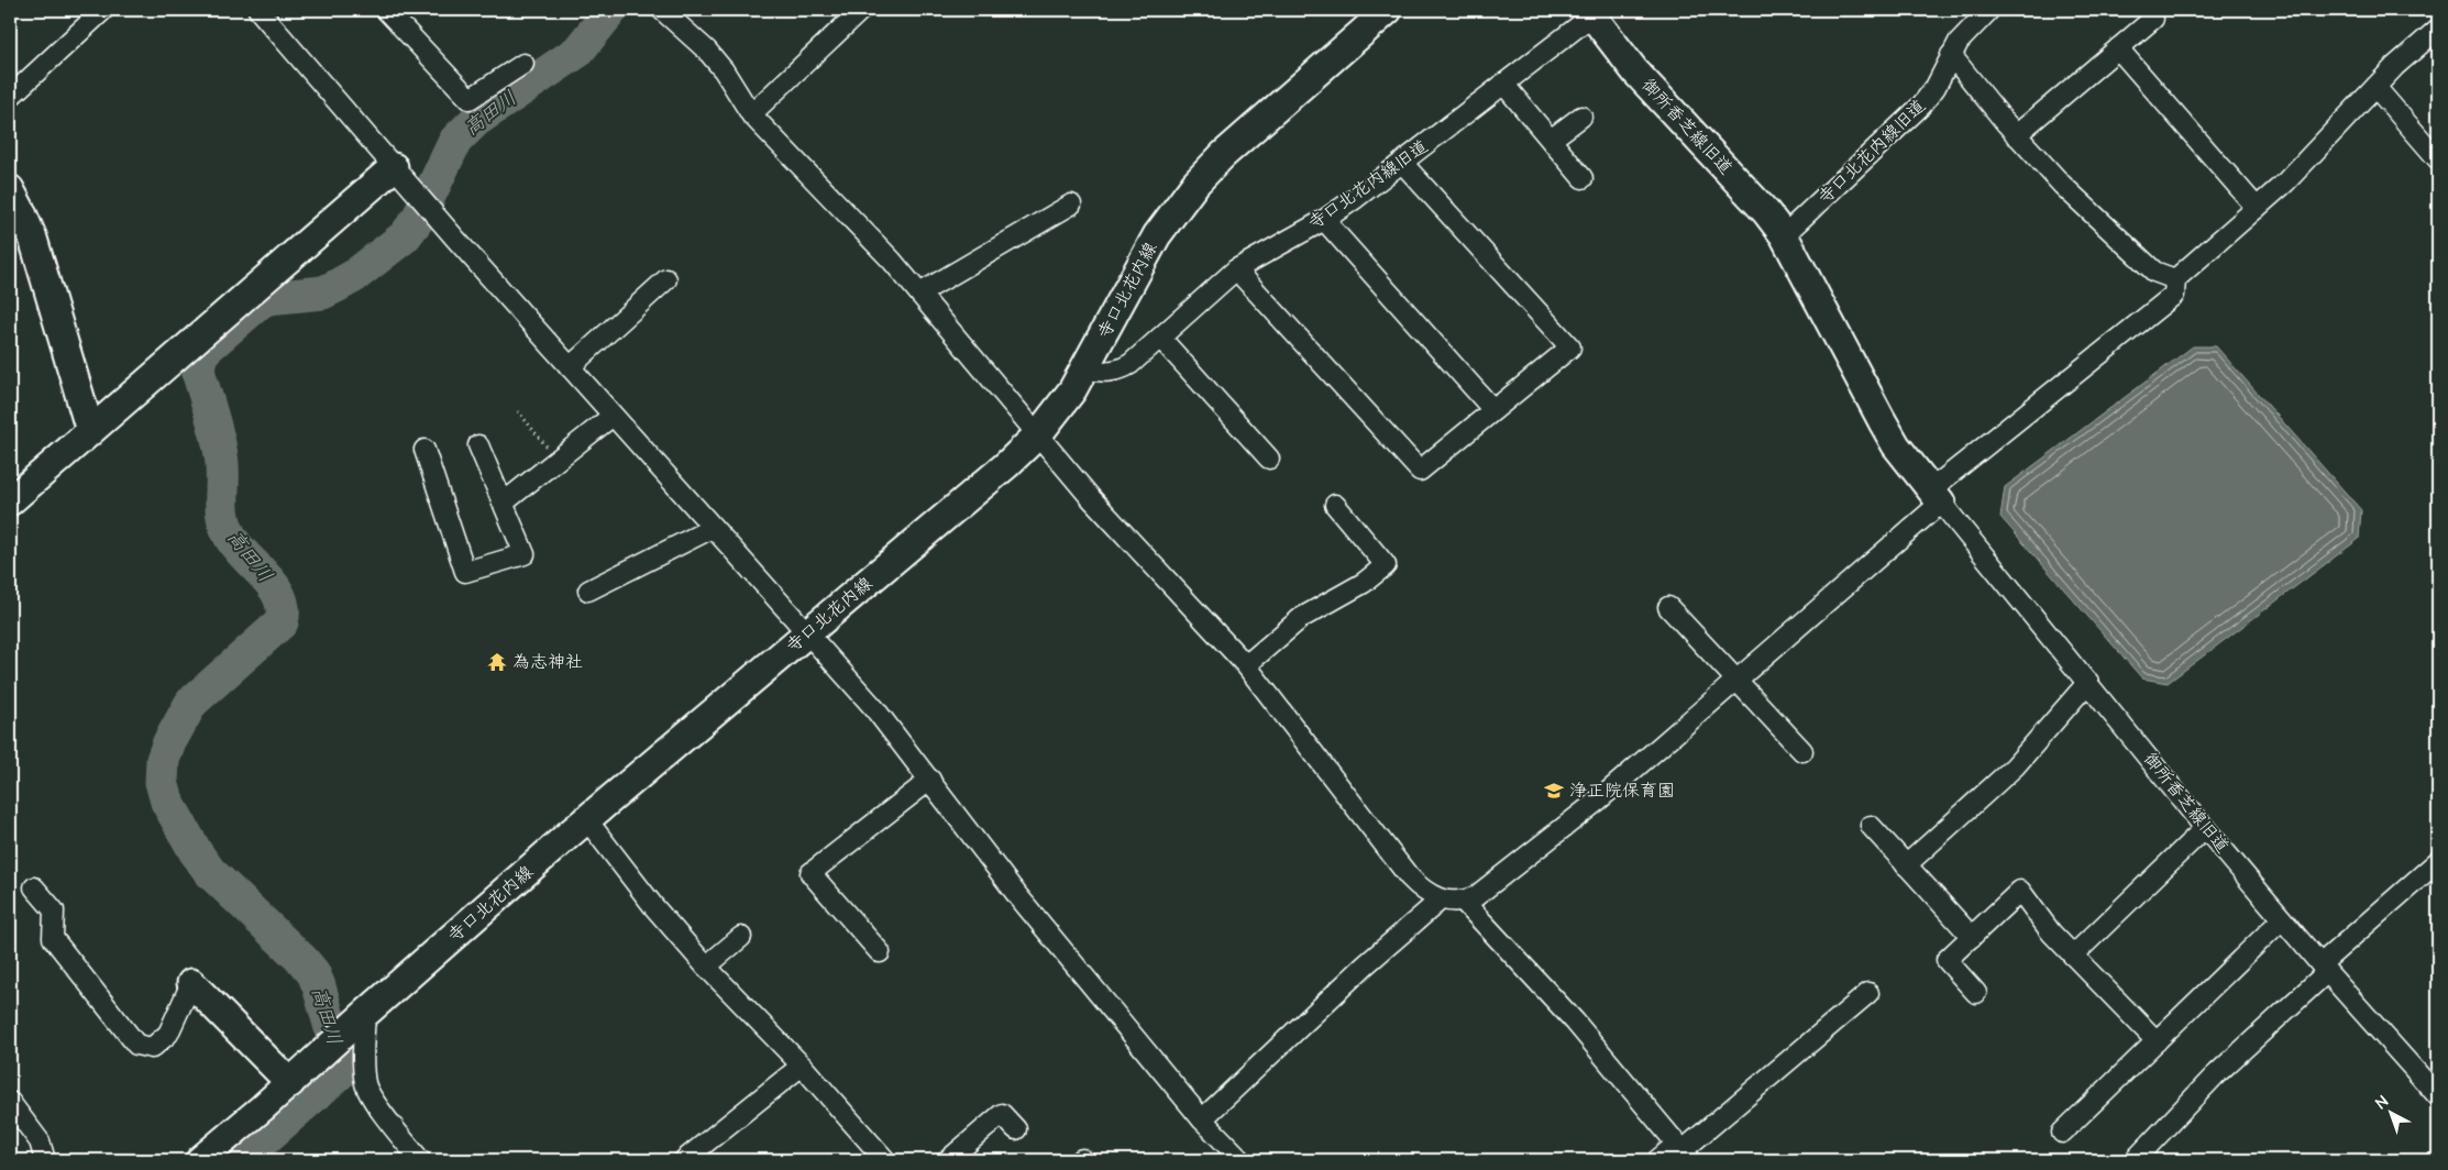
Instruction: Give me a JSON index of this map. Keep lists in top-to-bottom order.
{
  "streets": {
    "main road": ["御所香芝線旧道", "寺口北花内線"],
    "street": ["寺口北花内線旧道"]
  },
  "crossings": [
    ["御所香芝線旧道", "寺口北花内線旧道"],
    ["寺口北花内線旧道", "寺口北花内線"]
  ],
  "water": ["高田川"],
  "places": {
    "temple": ["為志神社"],
    "school or university": ["浄正院保育園"]
  },
  "north": "top left"
}
